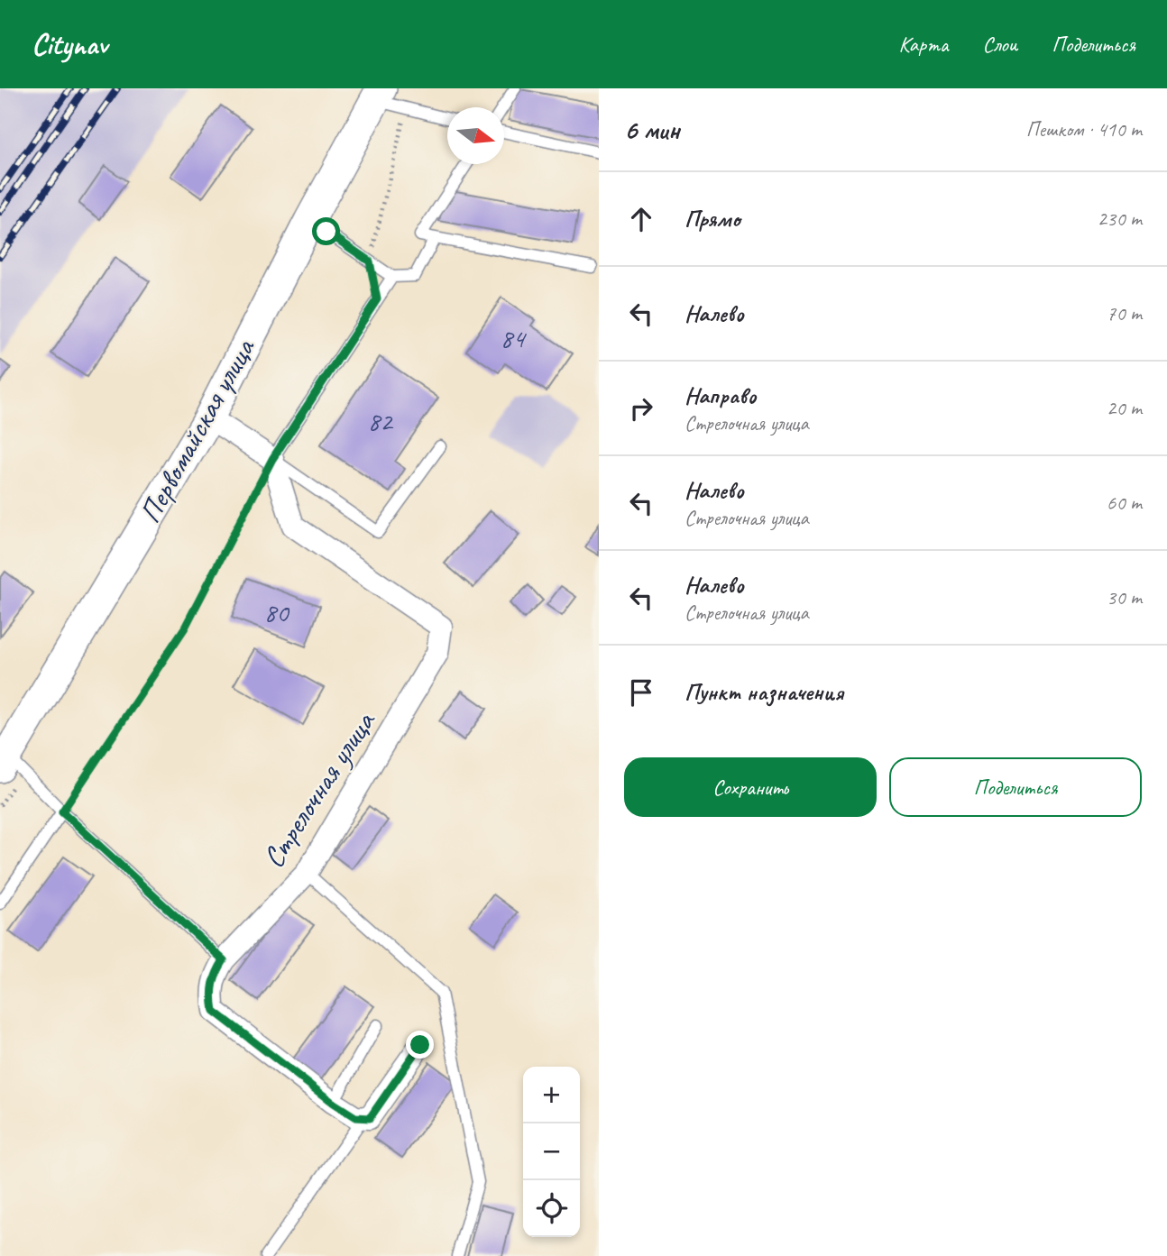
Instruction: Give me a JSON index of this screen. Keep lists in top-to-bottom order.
{
  "streets": {
    "main road": ["Первомайская улица"],
    "street": ["Стрелочная улица"]
  },
  "house_numbers": ["84", "82", "80"],
  "north": "right",
  "page": {
    "header": "Citynav",
    "nav": ["Карта", "Слои", "Поделиться"],
    "heading": ["6 мин", "Пешком · 410 m"],
    "list": [
      ["Прямо", "230 m"],
      ["Налево", "70 m"],
      ["Направо", "Стрелочная улица", "20 m"],
      ["Налево", "Стрелочная улица", "60 m"],
      ["Налево", "Стрелочная улица", "30 m"],
      "Пункт назначения"
    ],
    "buttons": ["Сохранить", "Поделиться"],
    "map_buttons": ["+", "−"]
  }
}
